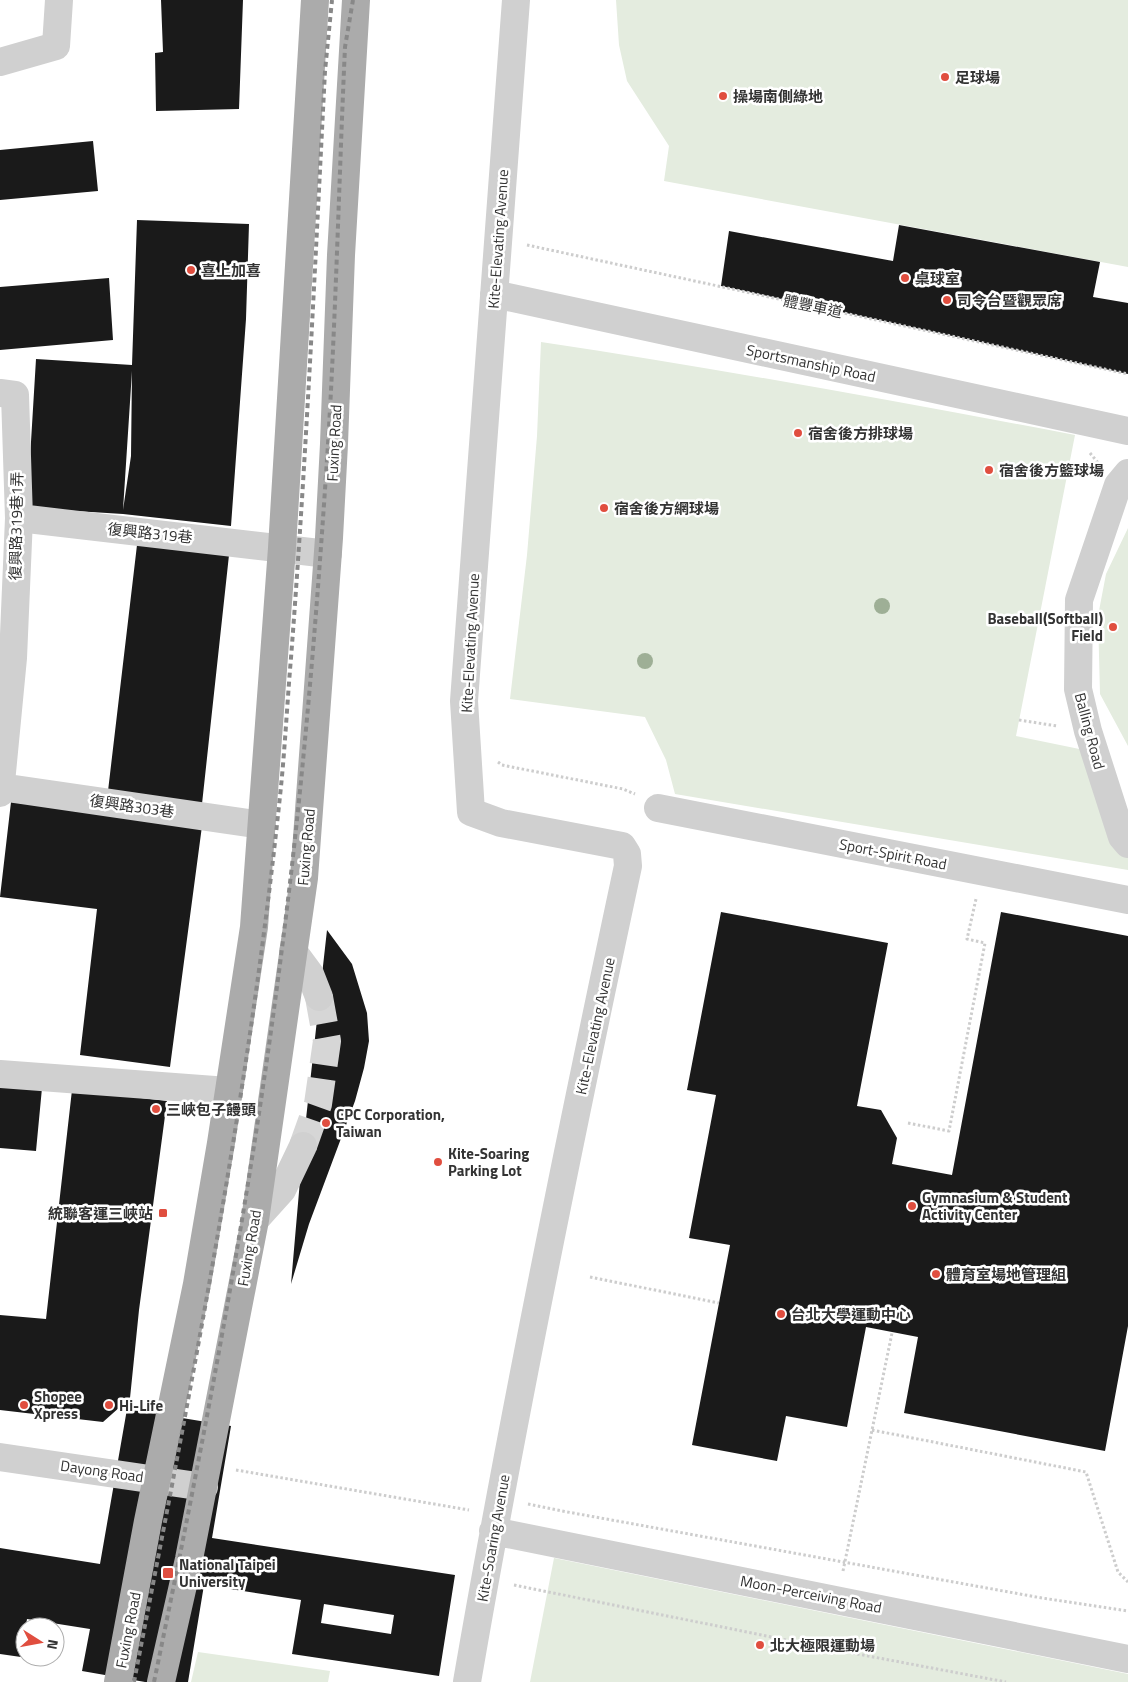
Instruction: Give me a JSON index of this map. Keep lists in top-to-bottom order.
{
  "streets": {
    "main road": ["Fuxing Road"],
    "street": [
      "Kite-Elevating Avenue",
      "Sportsmanship Road",
      "復興路319巷1弄",
      "復興路319巷",
      "Balling Road",
      "復興路303巷",
      "Sport-Spirit Road",
      "Dayong Road",
      "Kite-Soaring Avenue",
      "Moon-Perceiving Road"
    ],
    "path": ["體豐車道"]
  },
  "crossings": [
    ["Kite-Elevating Avenue", "體豐車道"],
    ["Kite-Elevating Avenue", "Sportsmanship Road"],
    ["Kite-Elevating Avenue", "Kite-Soaring Avenue"],
    ["Fuxing Road", "復興路319巷"],
    ["Fuxing Road", "復興路303巷"],
    ["Fuxing Road", "Dayong Road"],
    ["復興路319巷1弄", "復興路319巷"],
    ["復興路319巷1弄", "復興路303巷"],
    ["Kite-Soaring Avenue", "Moon-Perceiving Road"]
  ],
  "places": {
    "other": [
      "足球場",
      "操場南側綠地",
      "喜上加喜",
      "桌球室",
      "司令台暨觀眾席",
      "宿舍後方排球場",
      "宿舍後方籃球場",
      "宿舍後方網球場",
      "Baseball(Softball) Field",
      "三峽包子饅頭",
      "CPC Corporation, Taiwan",
      "Kite-Soaring Parking Lot",
      "Gymnasium & Student Activity Center",
      "體育室場地管理組",
      "台北大學運動中心",
      "Shopee Xpress",
      "Hi-Life",
      "北大極限運動場"
    ],
    "transit": ["統聯客運三峽站", "National Taipei University"]
  },
  "north": "right"
}
